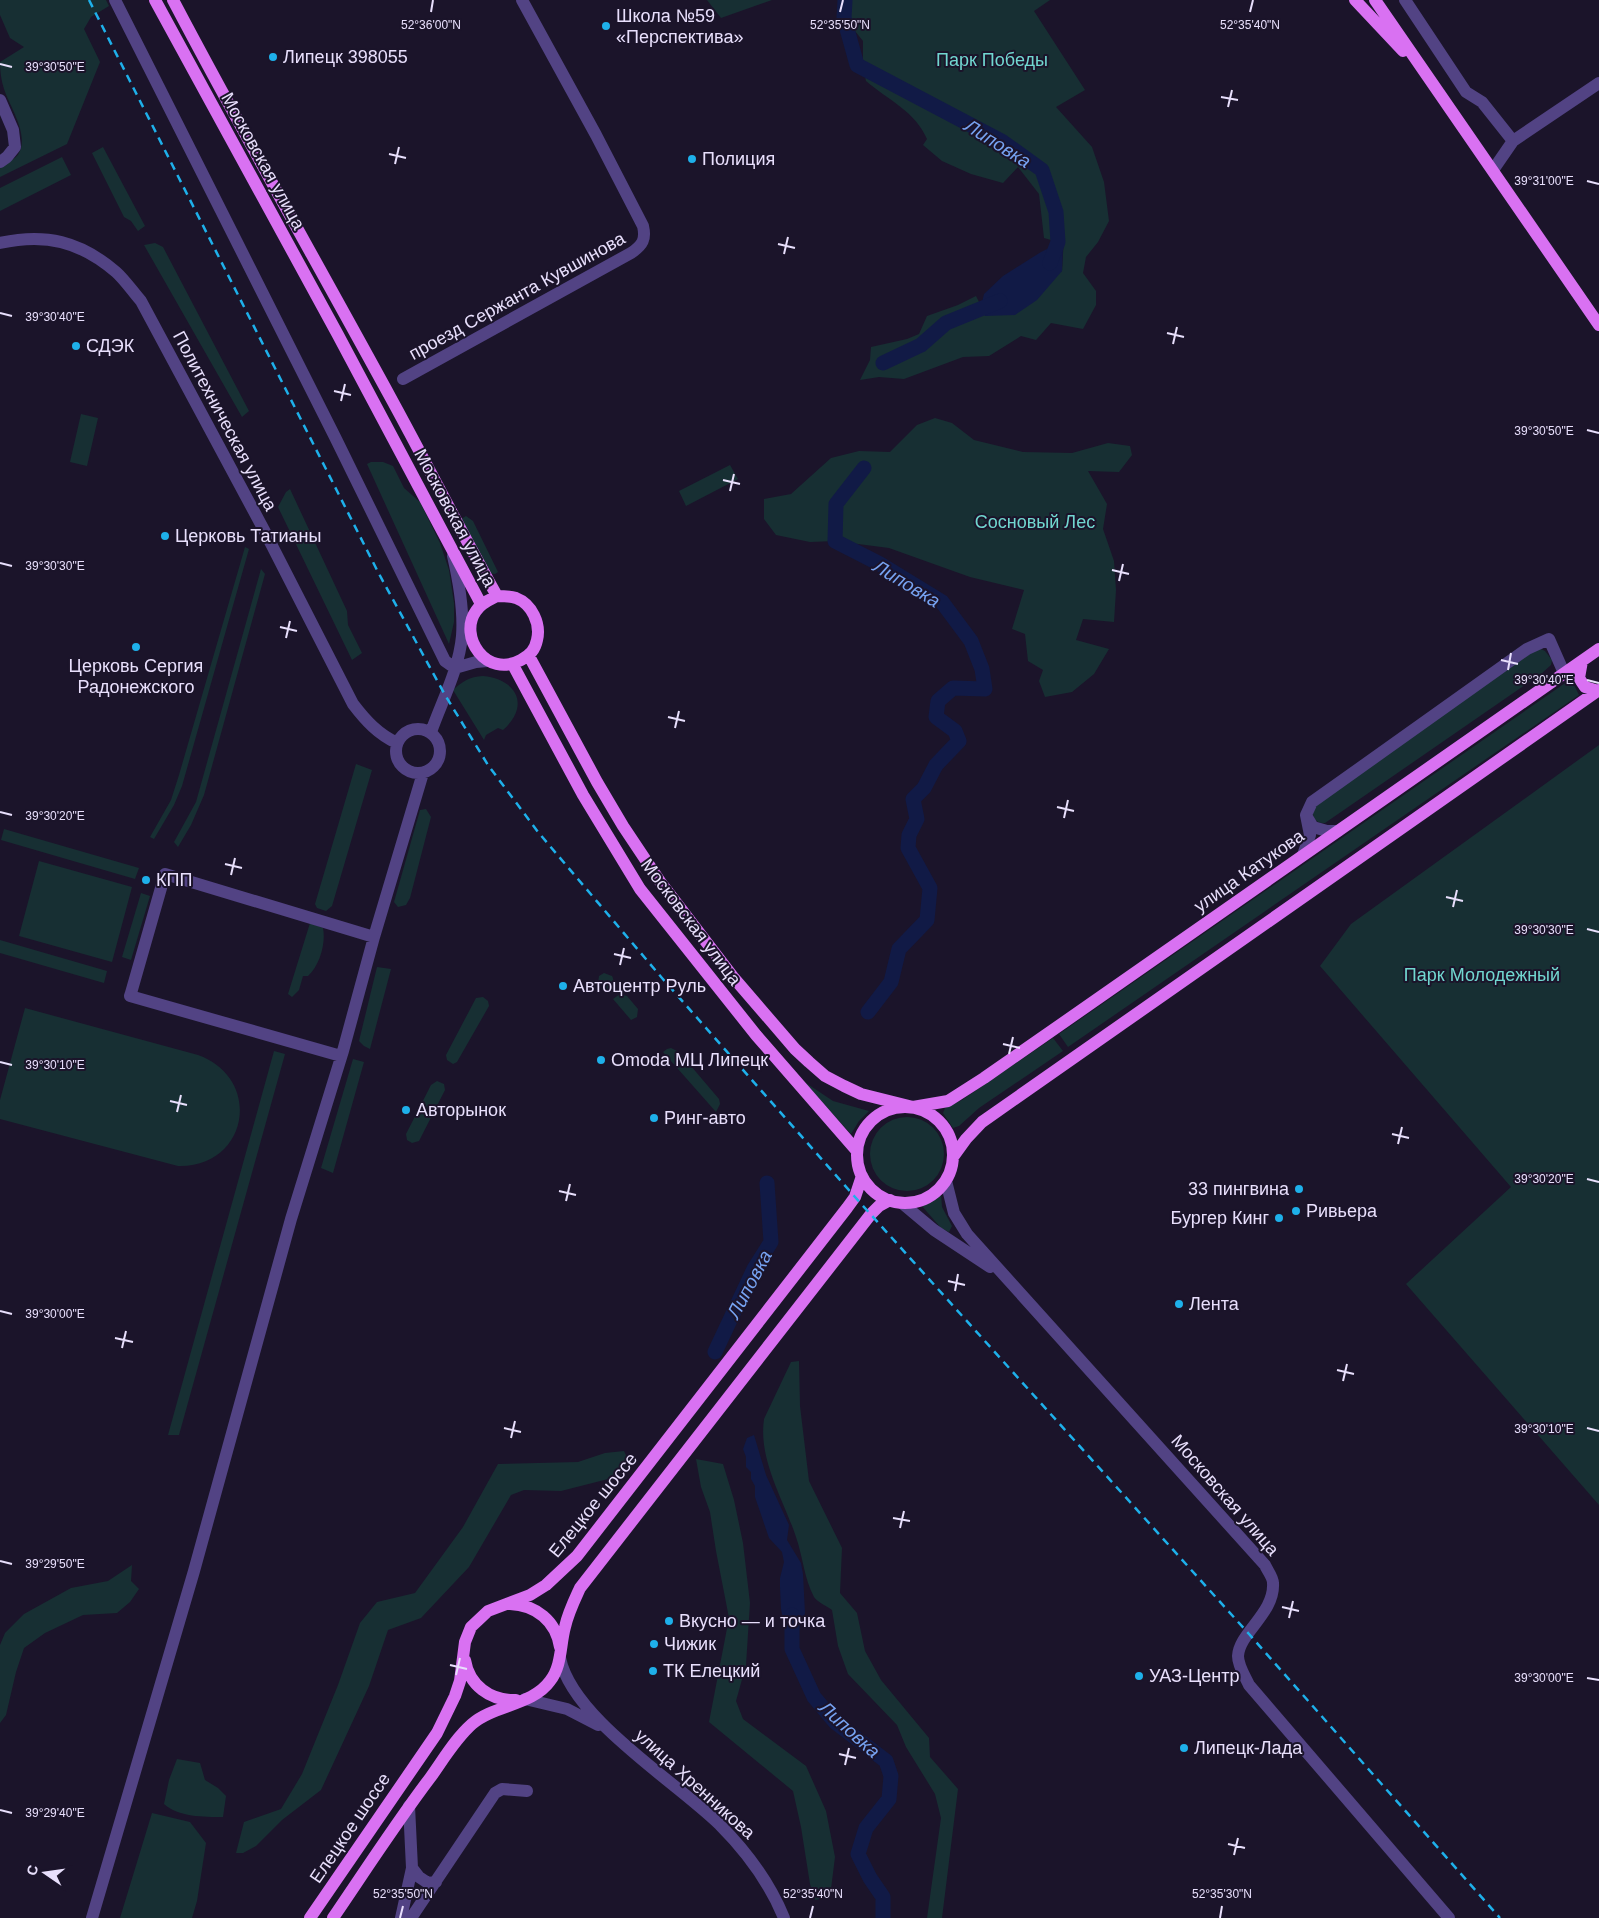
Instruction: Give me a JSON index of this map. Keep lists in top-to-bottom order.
{
  "streets": {
    "main road": ["Московская улица", "улица Катукова", "Елецкое шоссе"],
    "street": ["проезд Сержанта Кувшинова", "Политехническая улица", "улица Хренникова"]
  },
  "crossings": [
    ["Московская улица", "улица Катукова"],
    ["Московская улица", "Елецкое шоссе"],
    ["улица Катукова", "Елецкое шоссе"]
  ],
  "water": ["Липовка"],
  "parks": ["Парк Победы", "Сосновый Лес", "Парк Молодежный"],
  "places": [
    "Школа №59 «Перспектива»",
    "Липецк 398055",
    "Полиция",
    "СДЭК",
    "Церковь Татианы",
    "Церковь Сергия Радонежского",
    "КПП",
    "Автоцентр Руль",
    "Omoda МЦ Липецк",
    "Авторынок",
    "Ринг-авто",
    "33 пингвина",
    "Ривьера",
    "Бургер Кинг",
    "Лента",
    "Вкусно — и точка",
    "Чижик",
    "ТК Елецкий",
    "УАЗ-Центр",
    "Липецк-Лада"
  ],
  "north": "left",
  "coordinates": [
    "52°36'00\"N",
    "52°35'50\"N",
    "52°35'40\"N",
    "39°30'50\"E",
    "39°31'00\"E",
    "39°30'40\"E",
    "39°30'30\"E",
    "39°30'20\"E",
    "39°30'10\"E",
    "39°30'00\"E",
    "39°29'50\"E",
    "39°29'40\"E",
    "52°35'30\"N"
  ]
}
